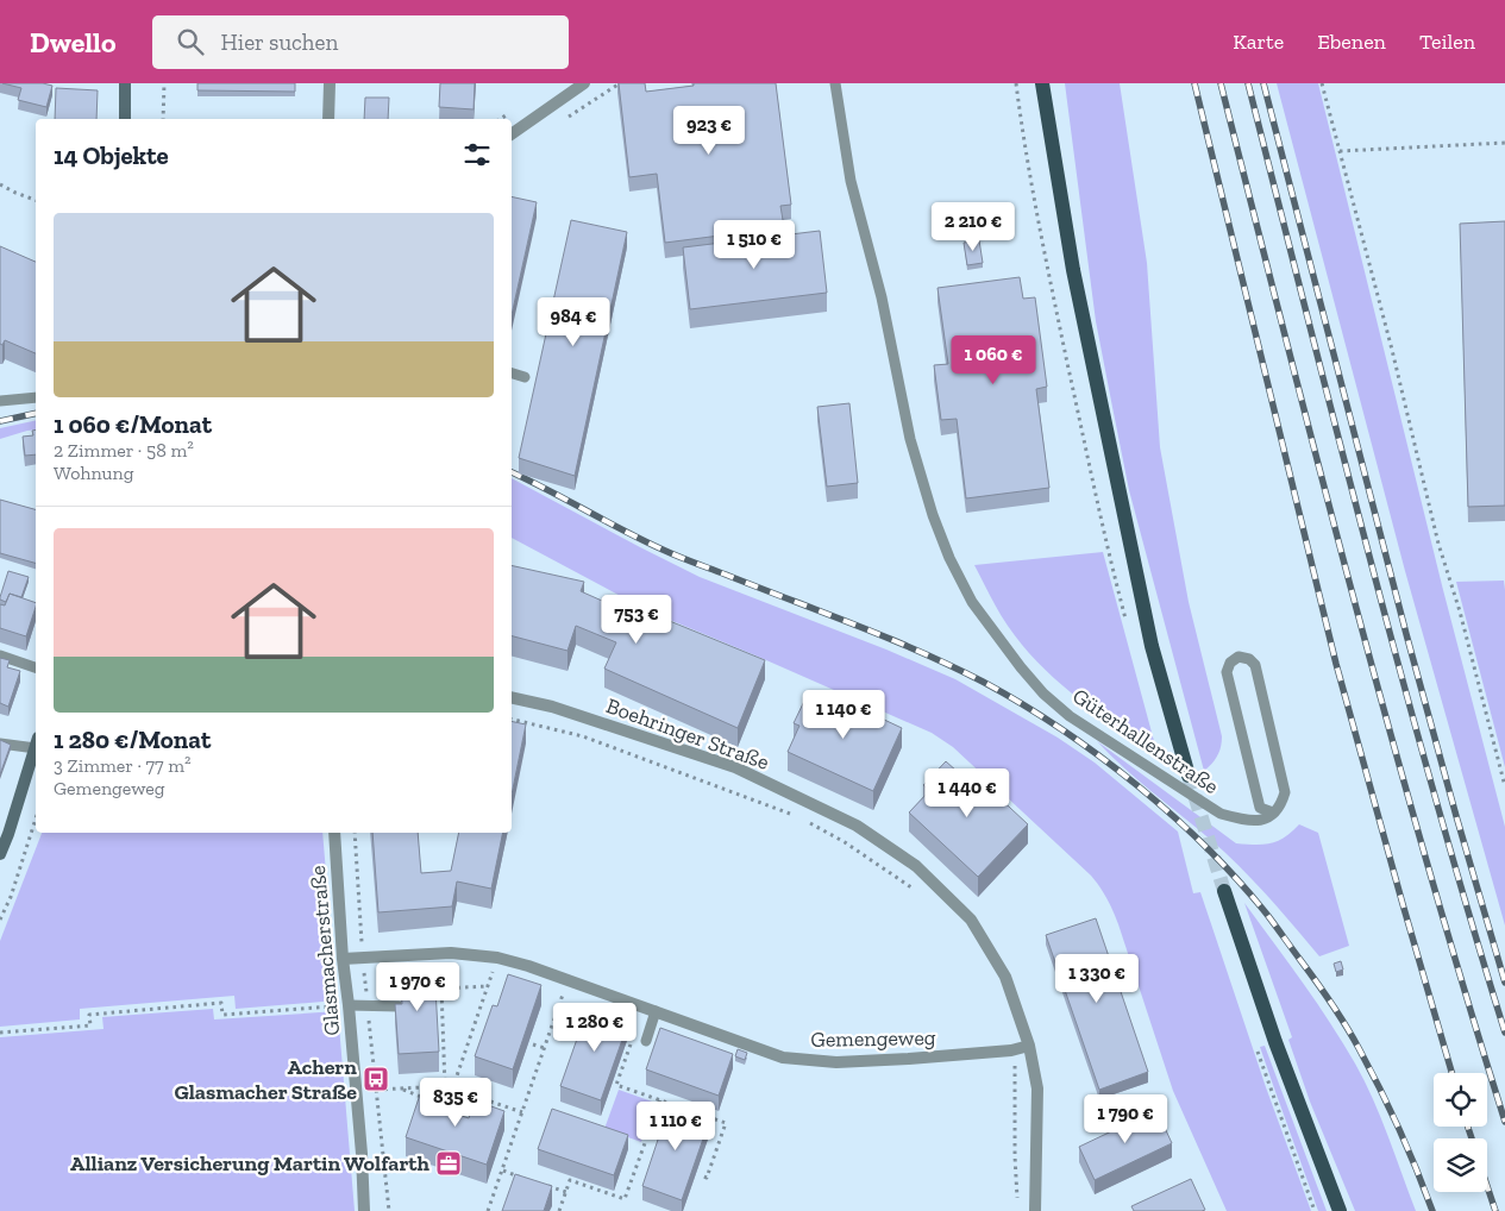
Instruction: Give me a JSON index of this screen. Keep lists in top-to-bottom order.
{
  "streets": {
    "street": ["Boehringer Straße", "Glasmacherstraße", "Gemengeweg"],
    "lane": ["Güterhallenstraße"]
  },
  "crossings": [
    ["Boehringer Straße", "Gemengeweg"],
    ["Glasmacherstraße", "Gemengeweg"]
  ],
  "places": {
    "bus stop": ["Achern Glasmacher Straße"],
    "office": ["Allianz Versicherung Martin Wolfarth"]
  },
  "page": {
    "header": "Dwello",
    "search": "Hier suchen",
    "nav": ["Karte", "Ebenen", "Teilen"],
    "price": [
      "923 €",
      "2 210 €",
      "1 510 €",
      "984 €",
      "1 060 €",
      "753 €",
      "1 140 €",
      "1 440 €",
      "1 330 €",
      "1 970 €",
      "1 280 €",
      "835 €",
      "1 790 €",
      "1 110 €"
    ],
    "heading": "14 Objekte",
    "list": [
      {
        "name": "1 060 €/Monat",
        "note": "2 Zimmer · 58 m² · Wohnung"
      },
      {
        "name": "1 280 €/Monat",
        "note": "3 Zimmer · 77 m² · Gemengeweg"
      }
    ]
  }
}
